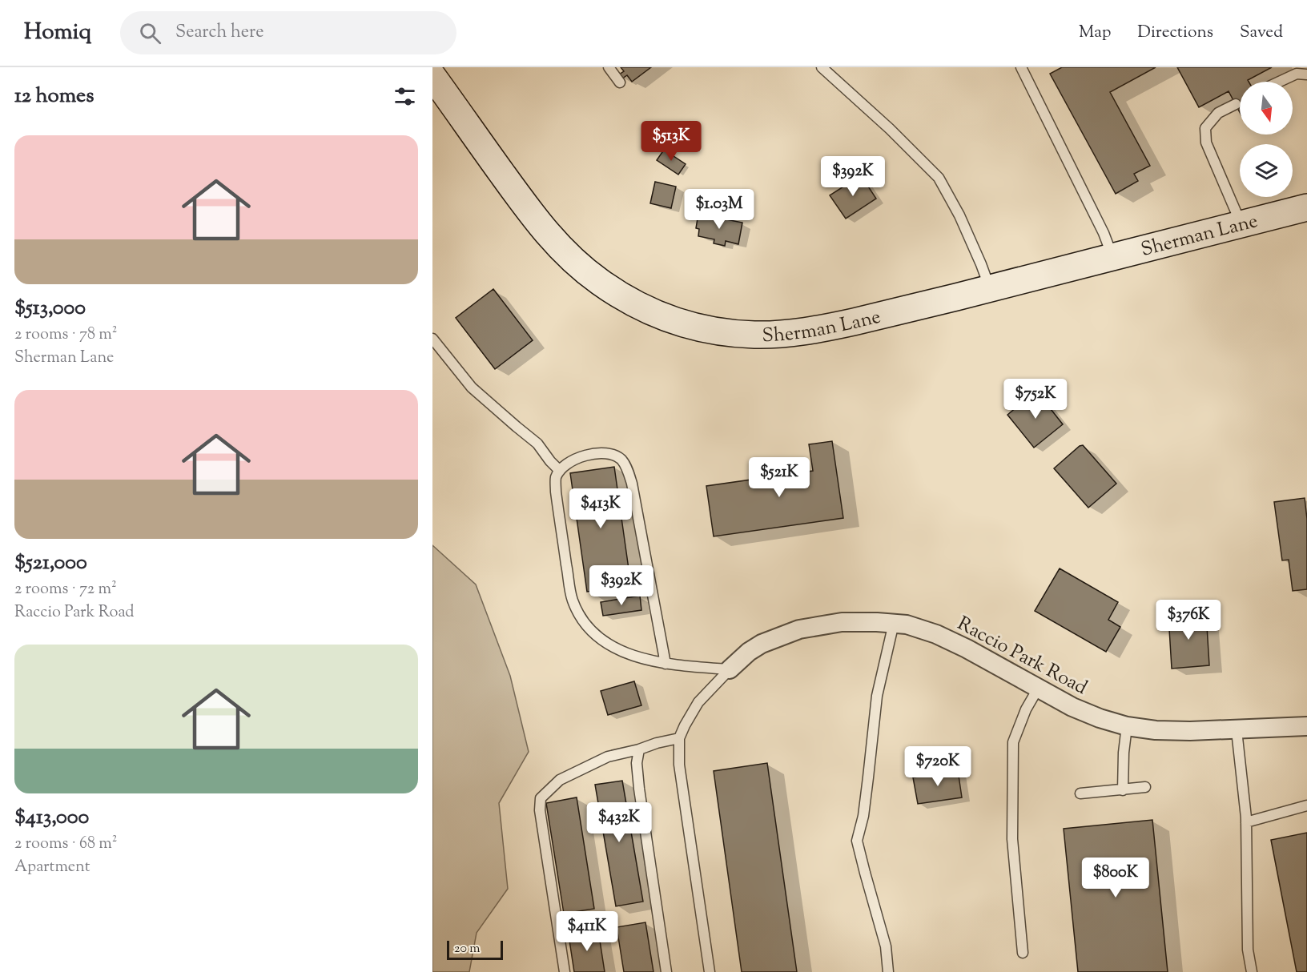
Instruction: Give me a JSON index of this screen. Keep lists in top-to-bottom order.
{
  "streets": {
    "street": ["Sherman Lane", "Raccio Park Road"]
  },
  "scale_bar": "20 m",
  "north": "bottom",
  "page": {
    "header": "Homiq",
    "search": "Search here",
    "nav": ["Map", "Directions", "Saved"],
    "heading": "12 homes",
    "price": [
      "$513K",
      "$392K",
      "$1.03M",
      "$752K",
      "$521K",
      "$413K",
      "$392K",
      "$376K",
      "$720K",
      "$432K",
      "$800K",
      "$411K"
    ],
    "list": [
      {
        "name": "$513,000",
        "note": "2 rooms · 78 m² · Sherman Lane"
      },
      {
        "name": "$521,000",
        "note": "2 rooms · 72 m² · Raccio Park Road"
      },
      {
        "name": "$413,000",
        "note": "2 rooms · 68 m² · Apartment"
      }
    ],
    "scale": "20 m"
  }
}
